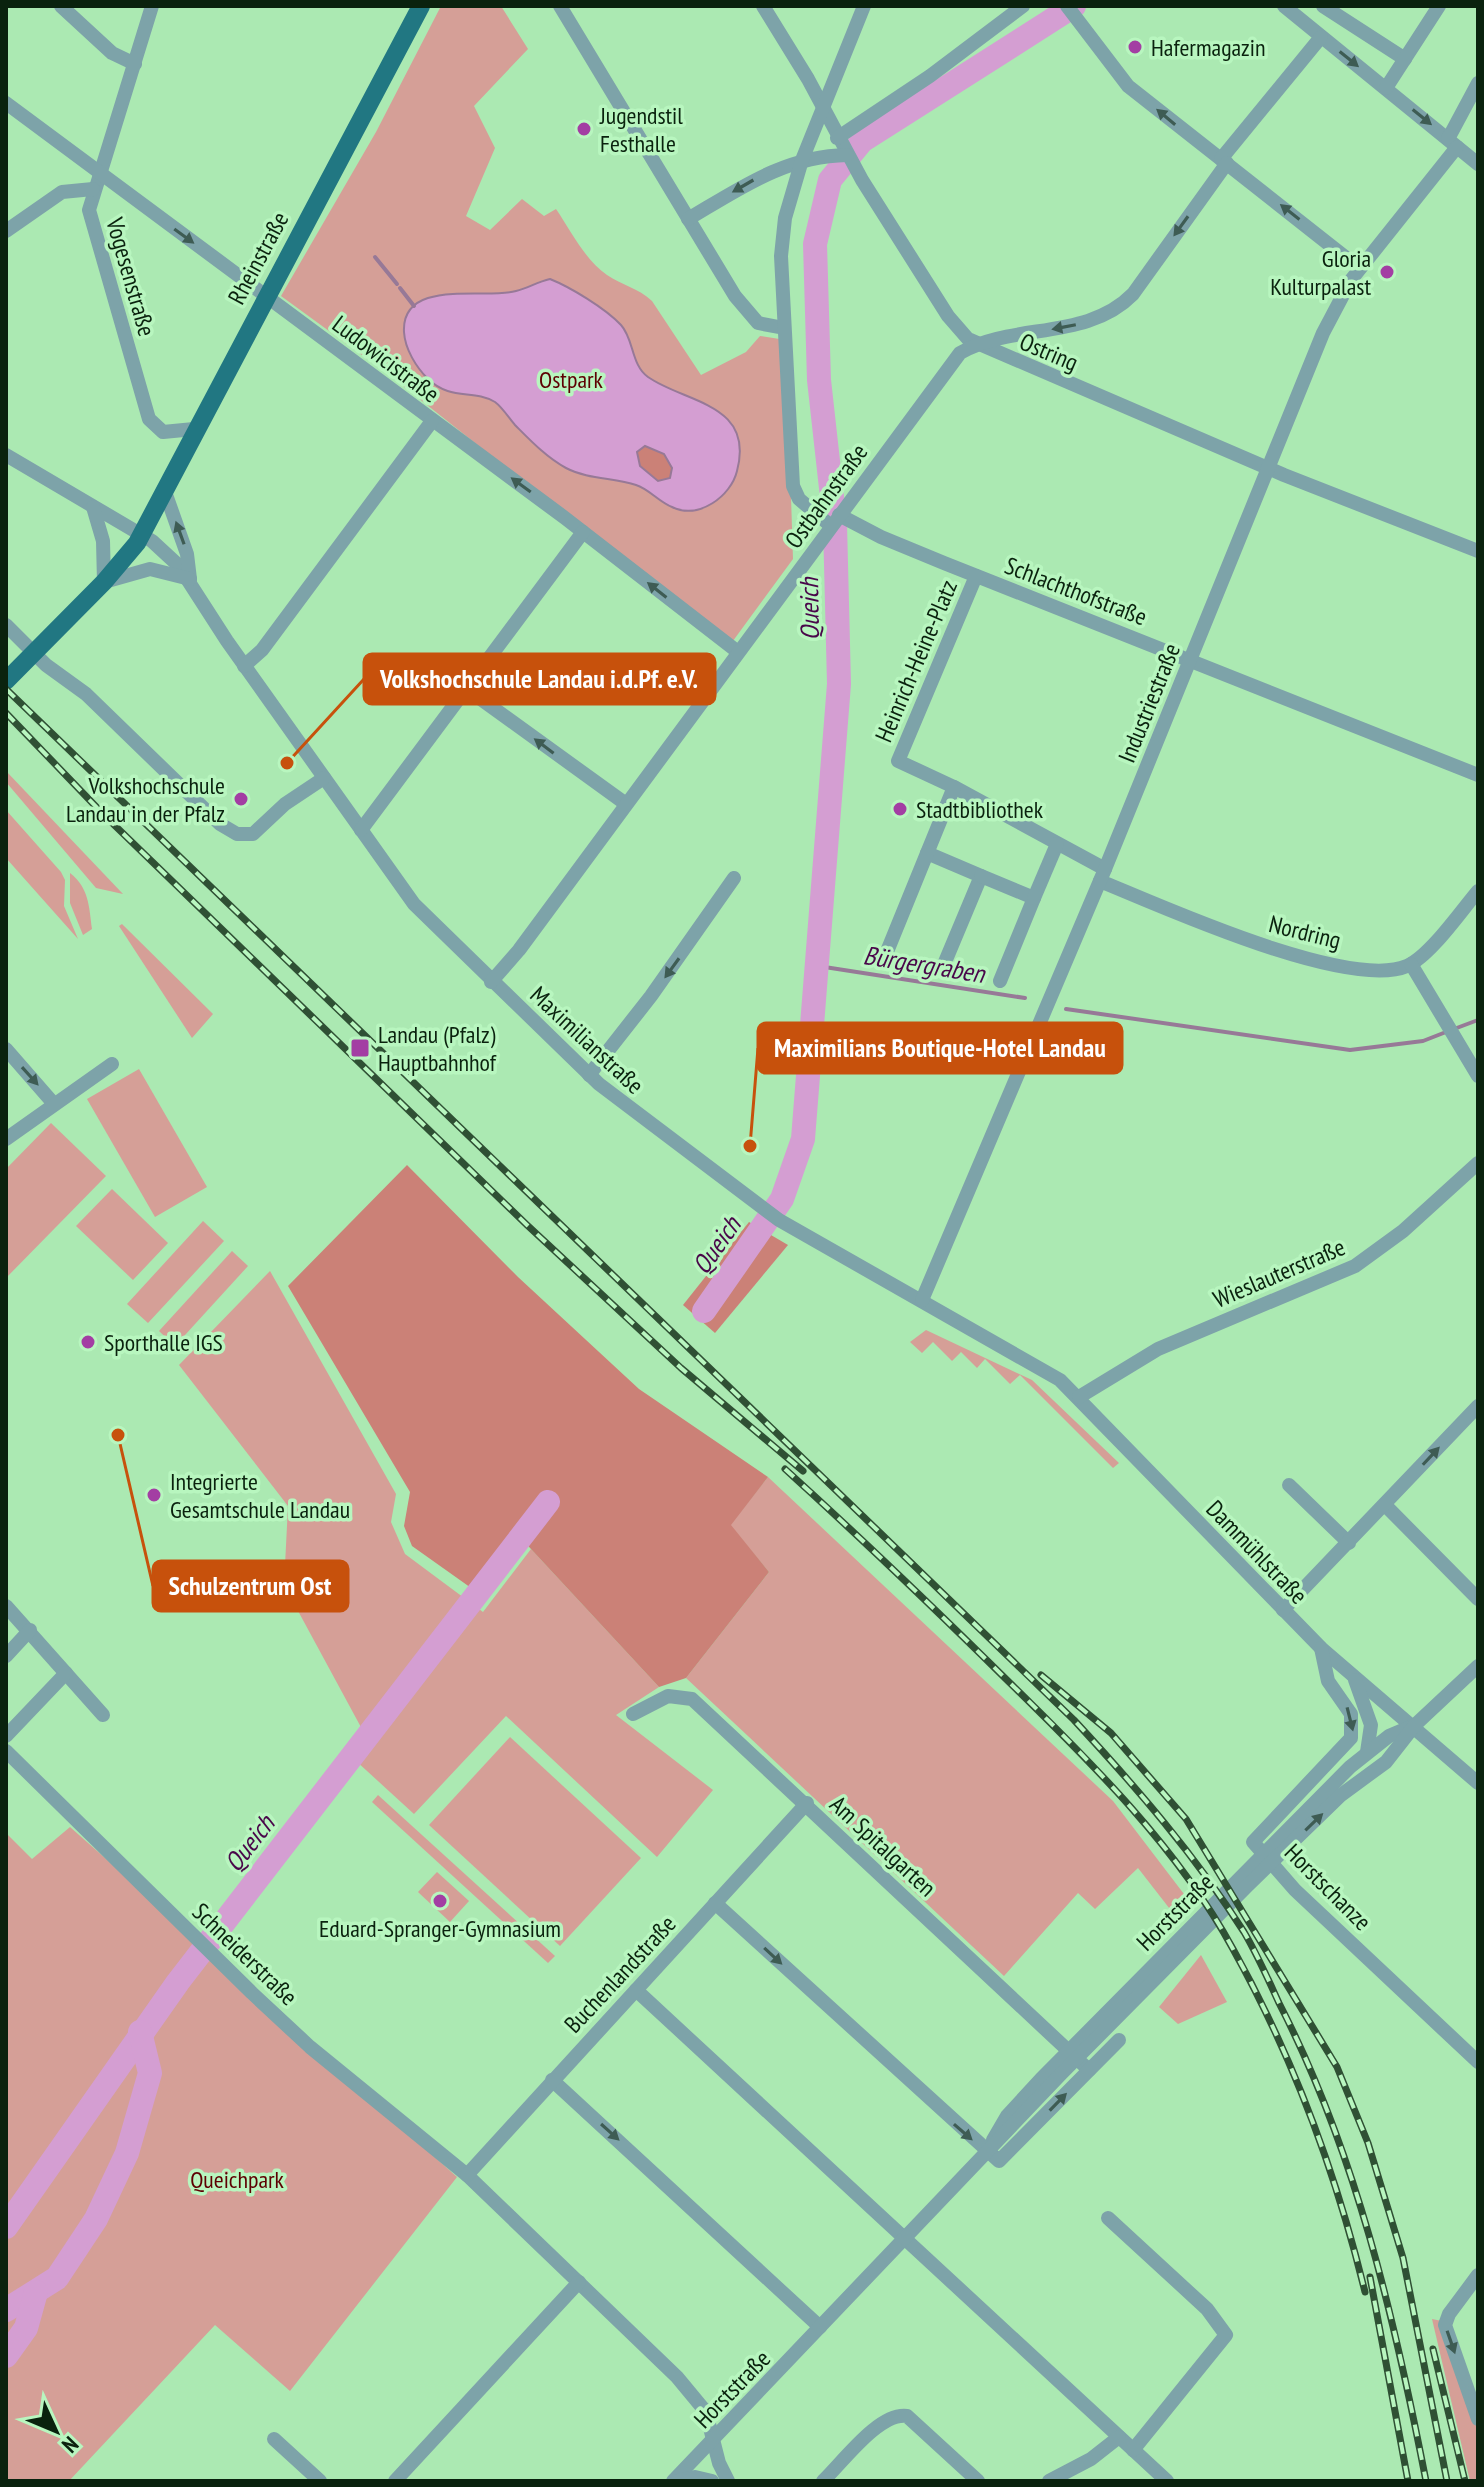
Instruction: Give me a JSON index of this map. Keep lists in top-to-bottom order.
{
  "streets": {
    "main road": ["Rheinstraße"],
    "street": [
      "Vogesenstraße",
      "Ostring",
      "Ludowicistraße",
      "Ostbahnstraße",
      "Schlachthofstraße",
      "Heinrich-Heine-Platz",
      "Industriestraße",
      "Nordring",
      "Maximilianstraße",
      "Wieslauterstraße",
      "Dammühlstraße",
      "Am Spitalgarten",
      "Horstschanze",
      "Horststraße",
      "Schneiderstraße",
      "Buchenlandstraße"
    ]
  },
  "crossings": [
    ["Rheinstraße", "Vogesenstraße"],
    ["Rheinstraße", "Ludowicistraße"],
    ["Rheinstraße", "Maximilianstraße"],
    ["Vogesenstraße", "Ludowicistraße"],
    ["Ostring", "Ostbahnstraße"],
    ["Ostring", "Schlachthofstraße"],
    ["Ostring", "Industriestraße"],
    ["Ludowicistraße", "Ostbahnstraße"],
    ["Ostbahnstraße", "Schlachthofstraße"],
    ["Ostbahnstraße", "Maximilianstraße"],
    ["Schlachthofstraße", "Heinrich-Heine-Platz"],
    ["Schlachthofstraße", "Industriestraße"],
    ["Heinrich-Heine-Platz", "Nordring"],
    ["Industriestraße", "Nordring"],
    ["Industriestraße", "Maximilianstraße"],
    ["Maximilianstraße", "Wieslauterstraße"],
    ["Maximilianstraße", "Dammühlstraße"],
    ["Wieslauterstraße", "Dammühlstraße"],
    ["Dammühlstraße", "Horstschanze"],
    ["Dammühlstraße", "Horststraße"],
    ["Am Spitalgarten", "Buchenlandstraße"],
    ["Horststraße", "Schneiderstraße"],
    ["Schneiderstraße", "Buchenlandstraße"]
  ],
  "water": ["Queich", "Bürgergraben"],
  "parks": ["Ostpark", "Queichpark"],
  "places": {
    "other": [
      "Hafermagazin",
      "Jugendstil Festhalle",
      "Gloria Kulturpalast",
      "Volkshochschule Landau i.d.Pf. e.V.",
      "Volkshochschule Landau in der Pfalz",
      "Stadtbibliothek",
      "Maximilians Boutique-Hotel Landau",
      "Sporthalle IGS",
      "Schulzentrum Ost",
      "Integrierte Gesamtschule Landau",
      "Eduard-Spranger-Gymnasium"
    ],
    "transit": ["Landau (Pfalz) Hauptbahnhof"]
  },
  "north": "bottom right"
}
